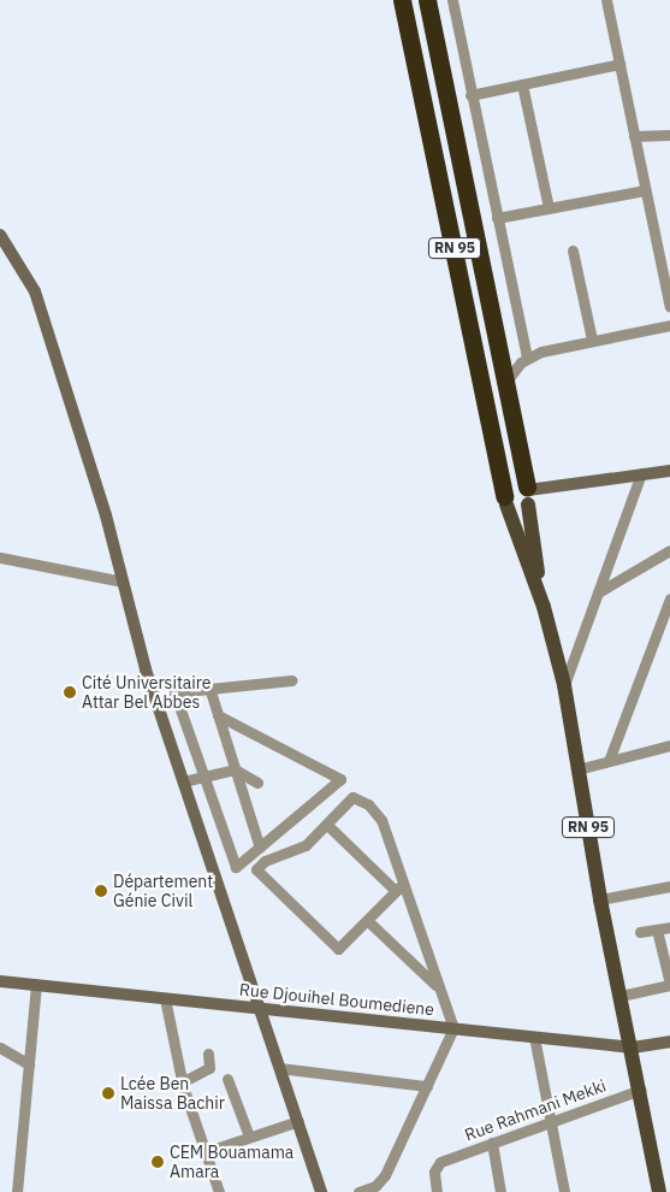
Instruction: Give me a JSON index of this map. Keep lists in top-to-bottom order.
{
  "streets": {
    "highway": ["RN 95"],
    "street": ["Rue Djouihel Boumediene", "Rue Rahmani Mekki"]
  },
  "crossings": [
    ["RN 95", "Rue Djouihel Boumediene"]
  ],
  "places": [
    "Cité Universitaire Attar Bel Abbes",
    "Département Génie Civil",
    "Lcée Ben Maissa Bachir",
    "CEM Bouamama Amara"
  ]
}
